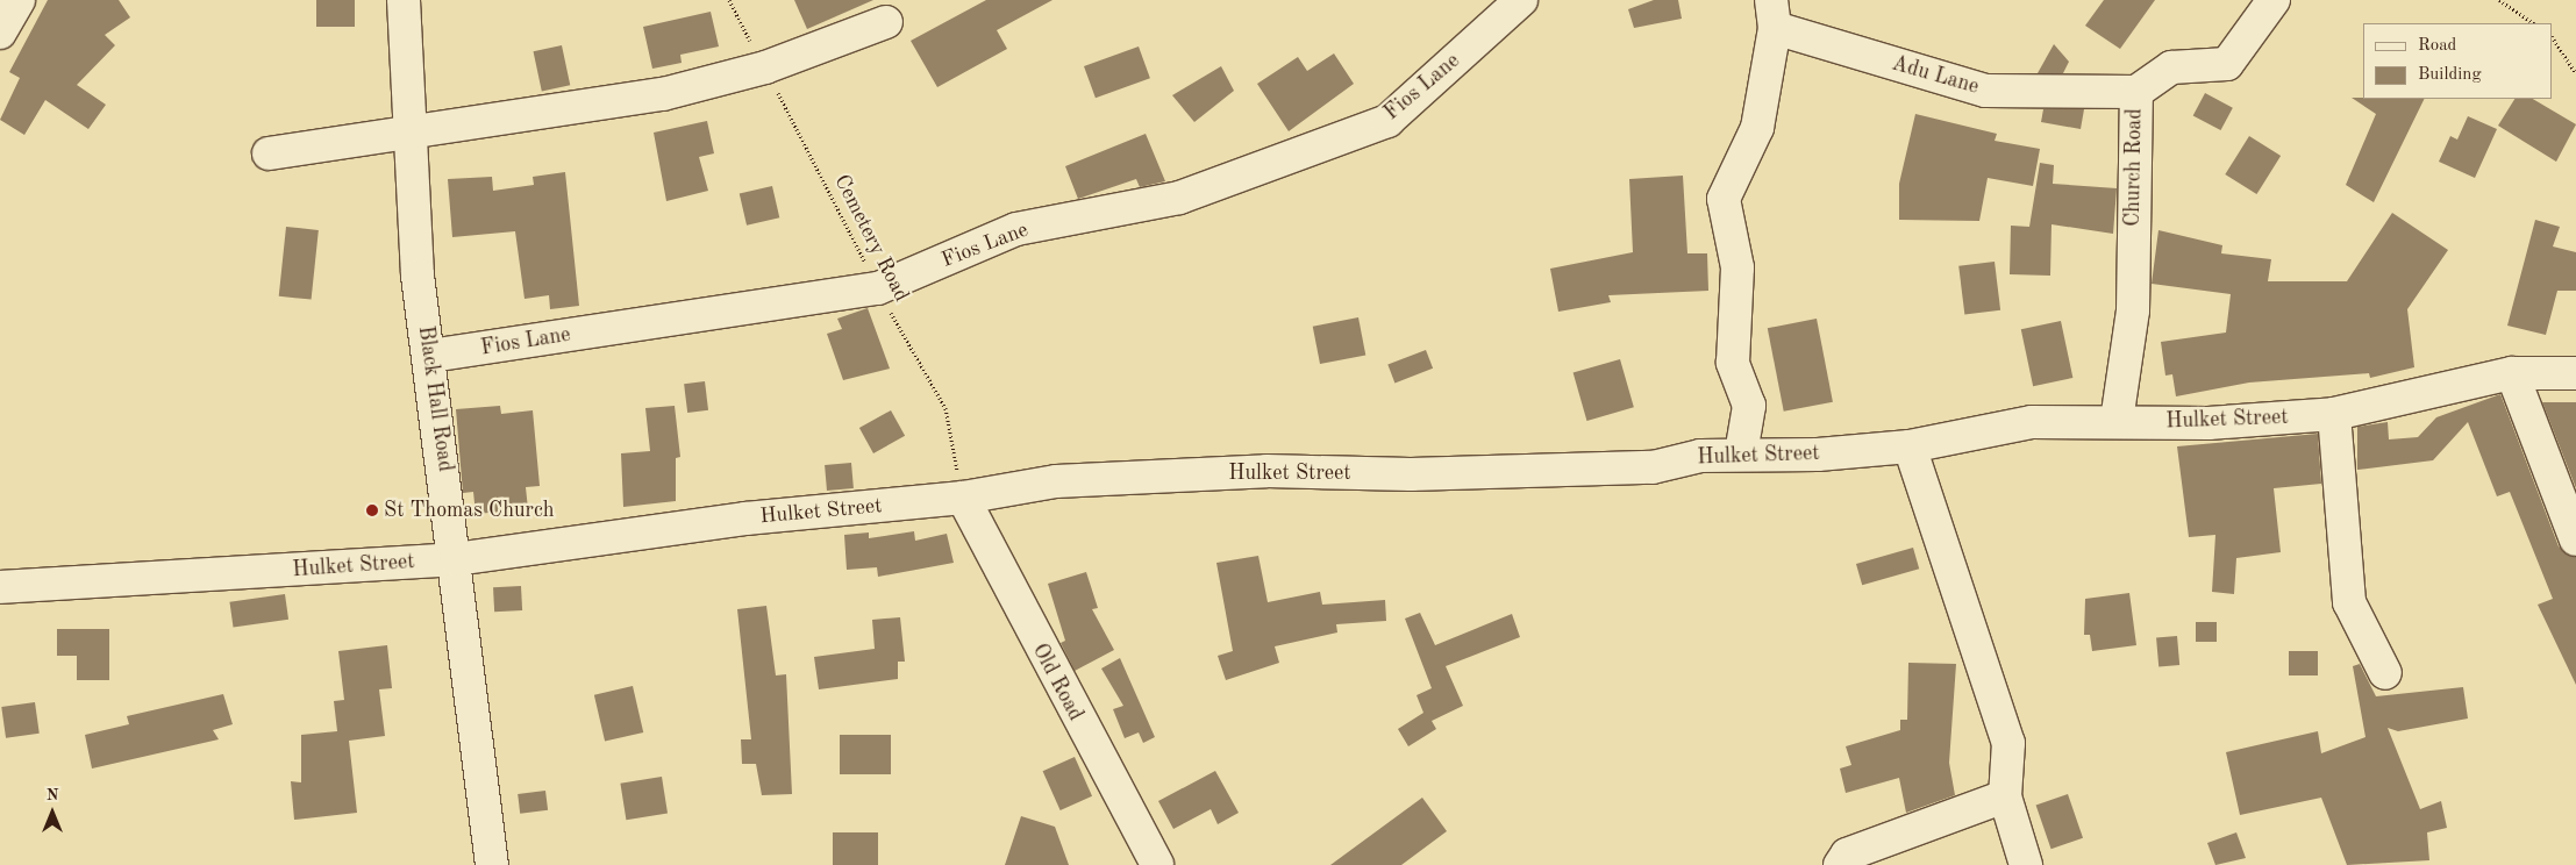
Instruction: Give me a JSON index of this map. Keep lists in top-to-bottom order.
{
  "streets": {
    "street": [
      "Adu Lane",
      "Fios Lane",
      "Church Road",
      "Black Hall Road",
      "Hulket Street",
      "Old Road"
    ],
    "path": ["Cemetery Road"]
  },
  "crossings": [
    ["Adu Lane", "Church Road"],
    ["Fios Lane", "Cemetery Road"],
    ["Fios Lane", "Black Hall Road"],
    ["Church Road", "Hulket Street"],
    ["Cemetery Road", "Hulket Street"],
    ["Cemetery Road", "Old Road"],
    ["Black Hall Road", "Hulket Street"],
    ["Hulket Street", "Old Road"]
  ],
  "places": ["St Thomas Church"],
  "legend": ["Road", "Building"],
  "north": "top"
}
